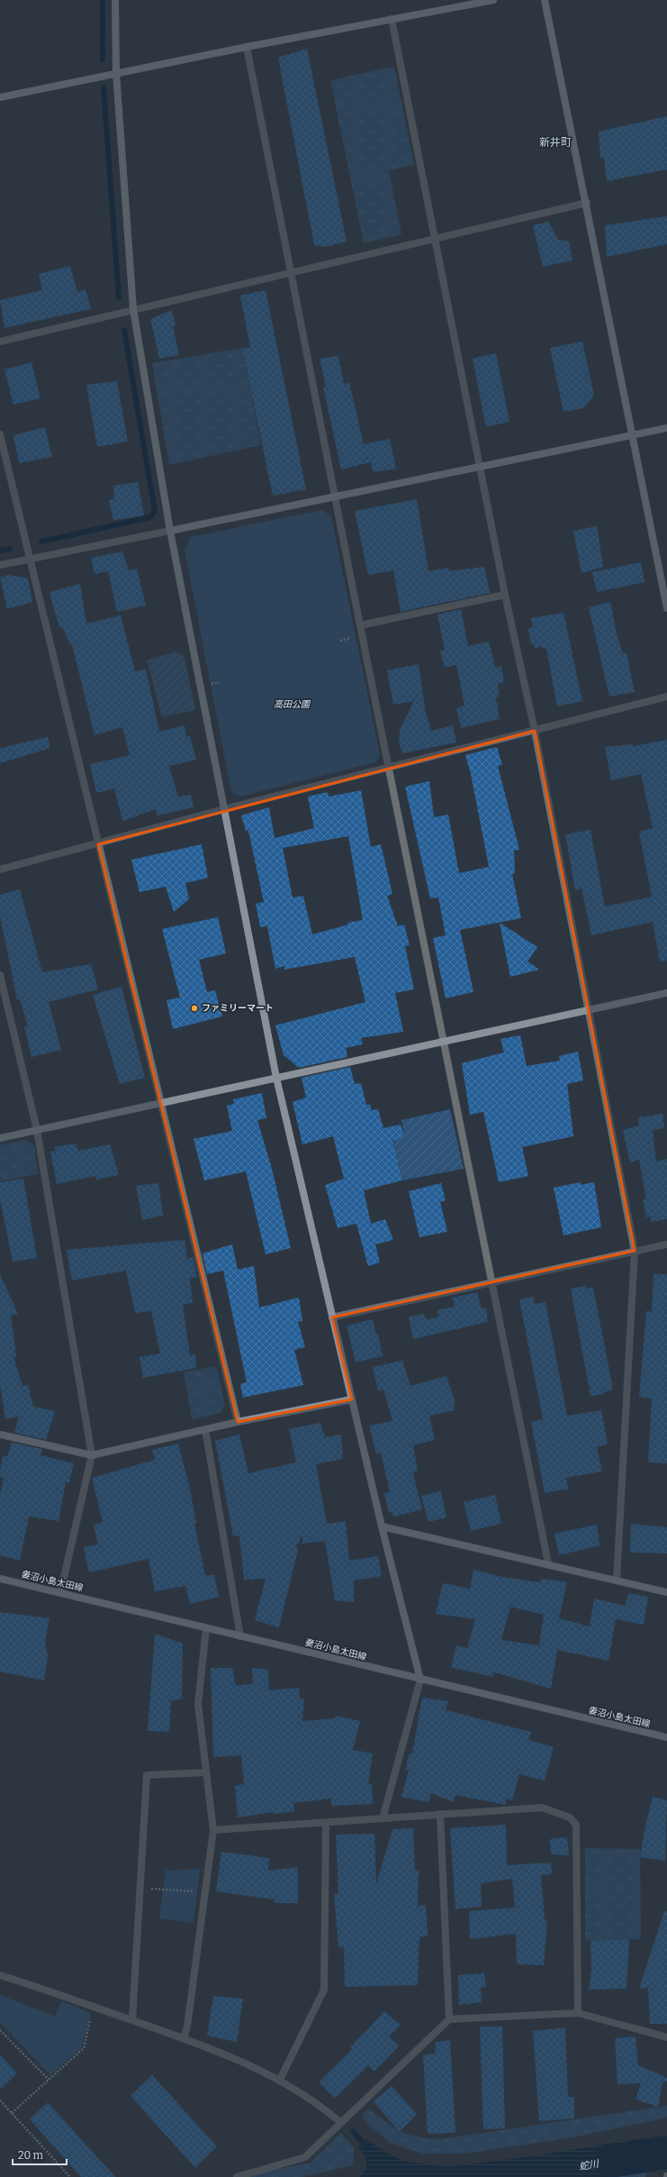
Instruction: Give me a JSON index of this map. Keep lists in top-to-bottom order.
{
  "streets": {
    "street": ["妻沼小島太田線"]
  },
  "districts": ["新井町"],
  "water": ["蛇川"],
  "parks": ["高田公園"],
  "places": ["ファミリーマート"],
  "scale_bar": "20 m"
}
